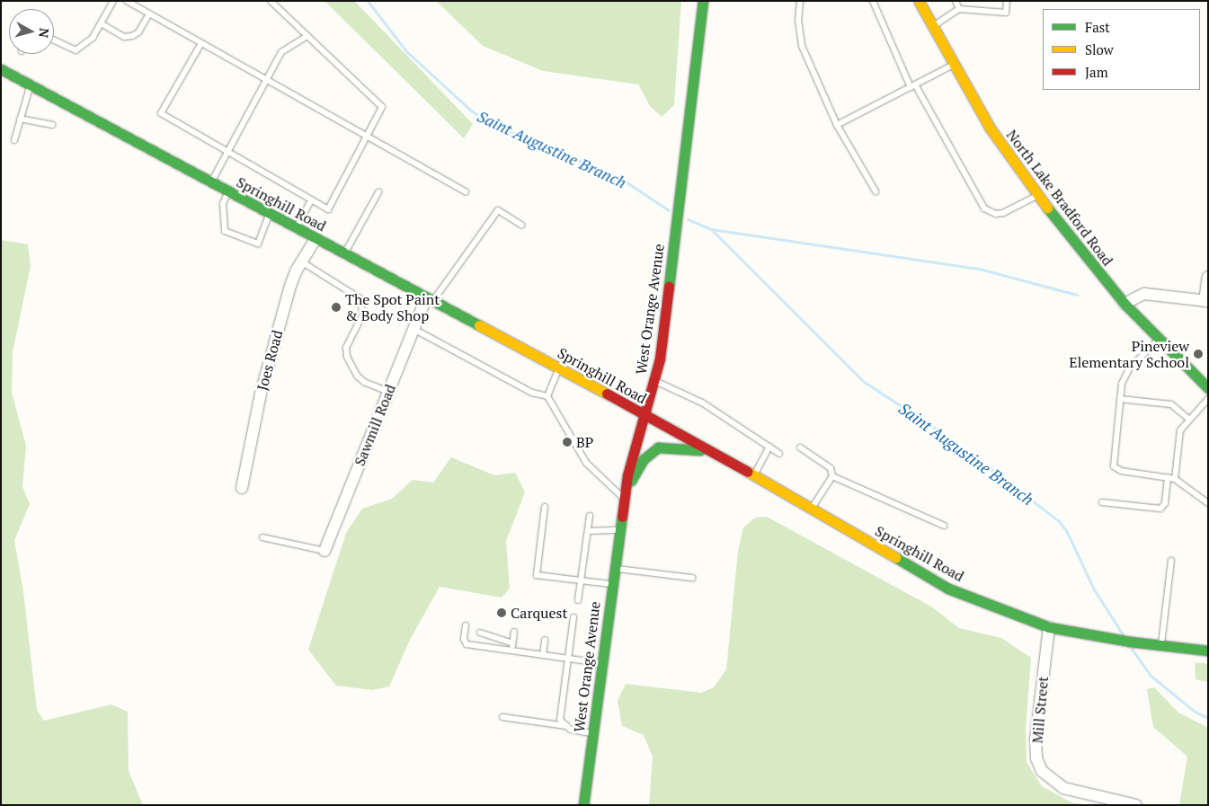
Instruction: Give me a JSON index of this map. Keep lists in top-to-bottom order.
{
  "streets": {
    "main road": ["North Lake Bradford Road", "Springhill Road", "West Orange Avenue"],
    "street": ["Joes Road", "Sawmill Road", "Mill Street"]
  },
  "crossings": [
    ["Springhill Road", "West Orange Avenue"],
    ["Springhill Road", "Joes Road"],
    ["Springhill Road", "Sawmill Road"],
    ["Springhill Road", "Mill Street"]
  ],
  "water": ["Saint Augustine Branch"],
  "places": [
    "The Spot Paint & Body Shop",
    "Pineview Elementary School",
    "BP",
    "Carquest"
  ],
  "legend": ["Fast", "Slow", "Jam"],
  "north": "right"
}
